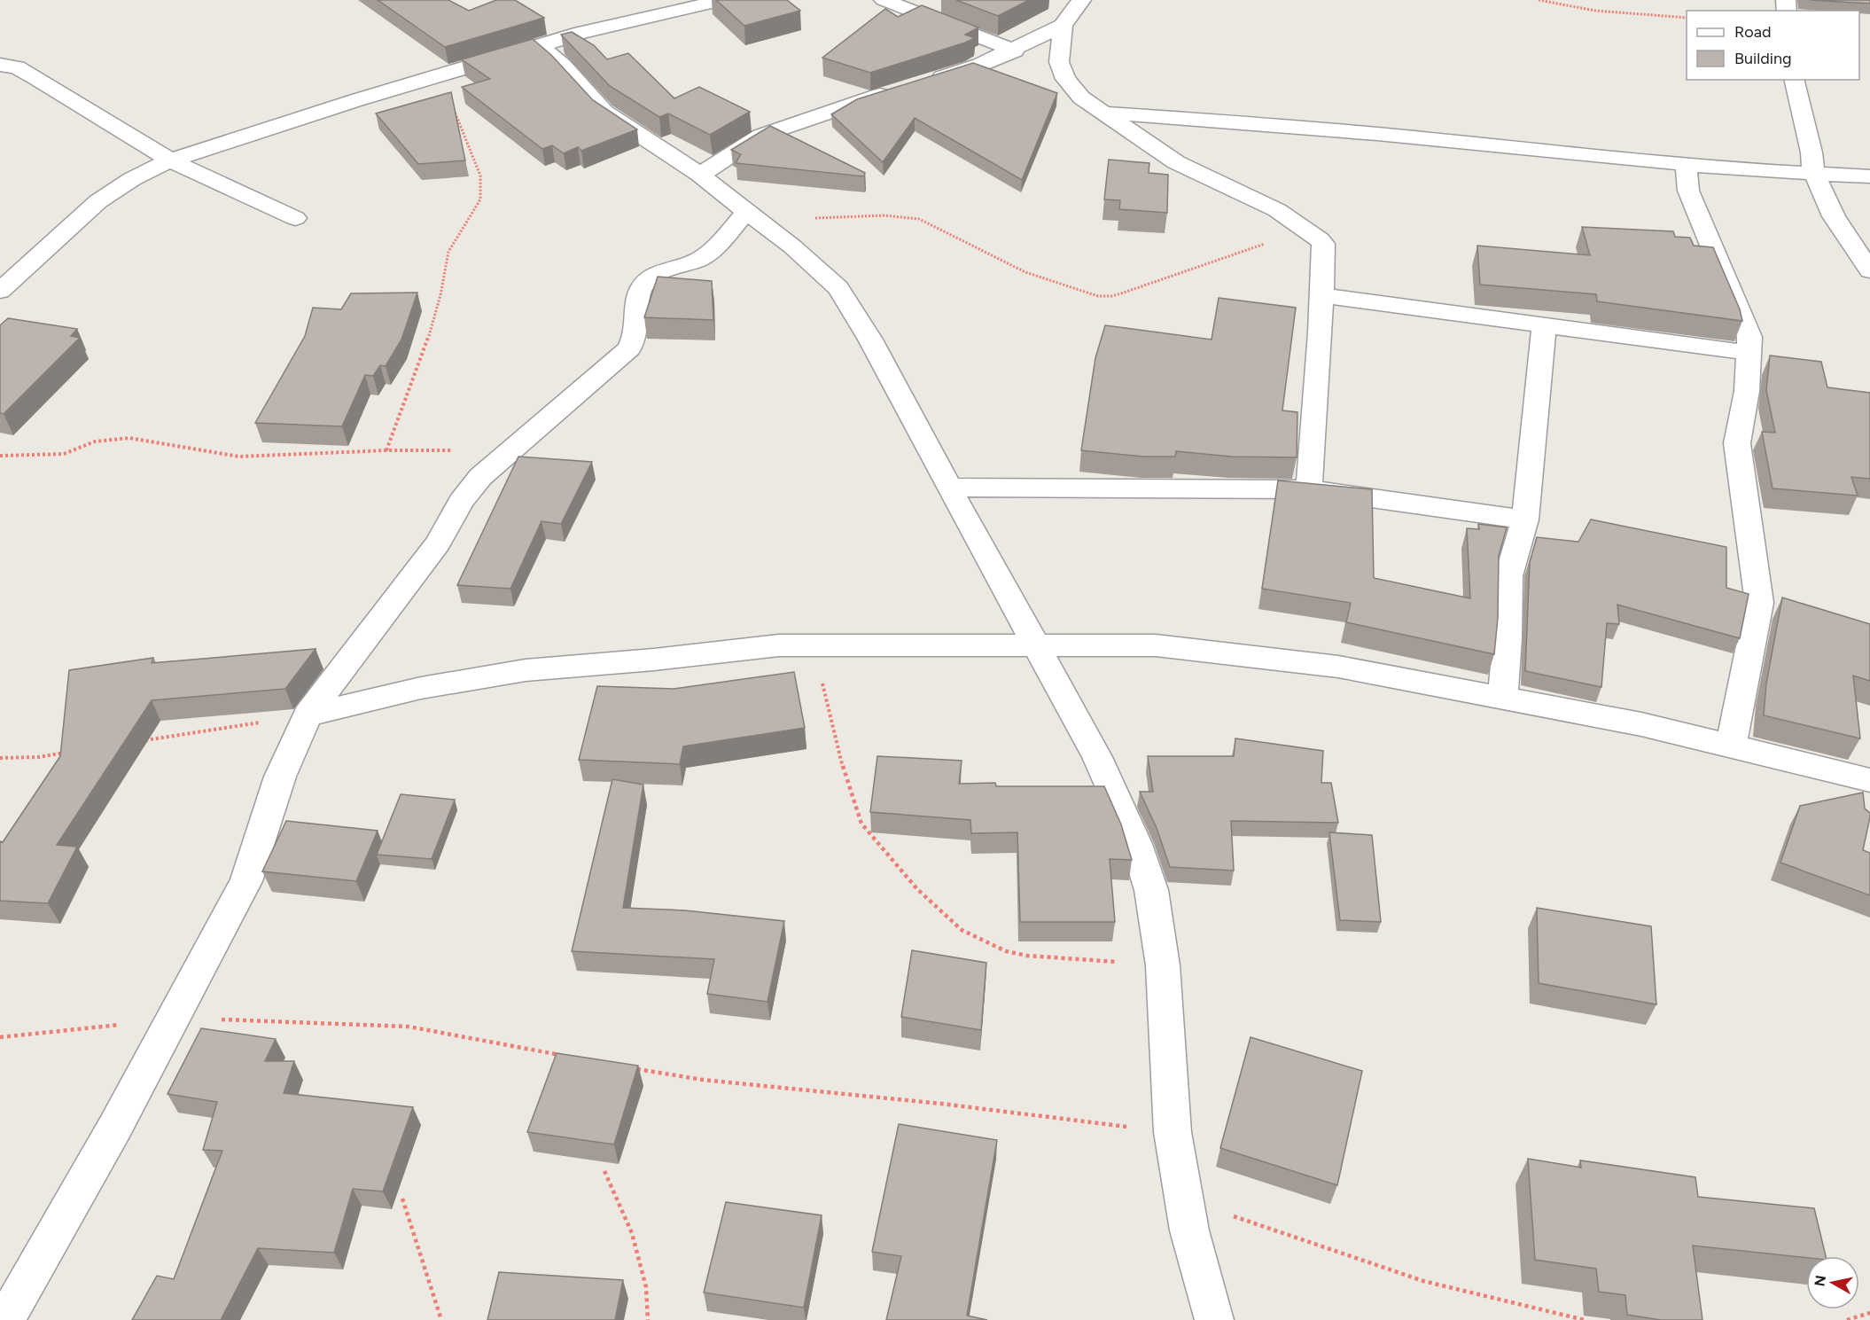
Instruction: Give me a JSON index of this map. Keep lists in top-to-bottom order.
{
  "legend": ["Road", "Building"],
  "north": "left"
}
